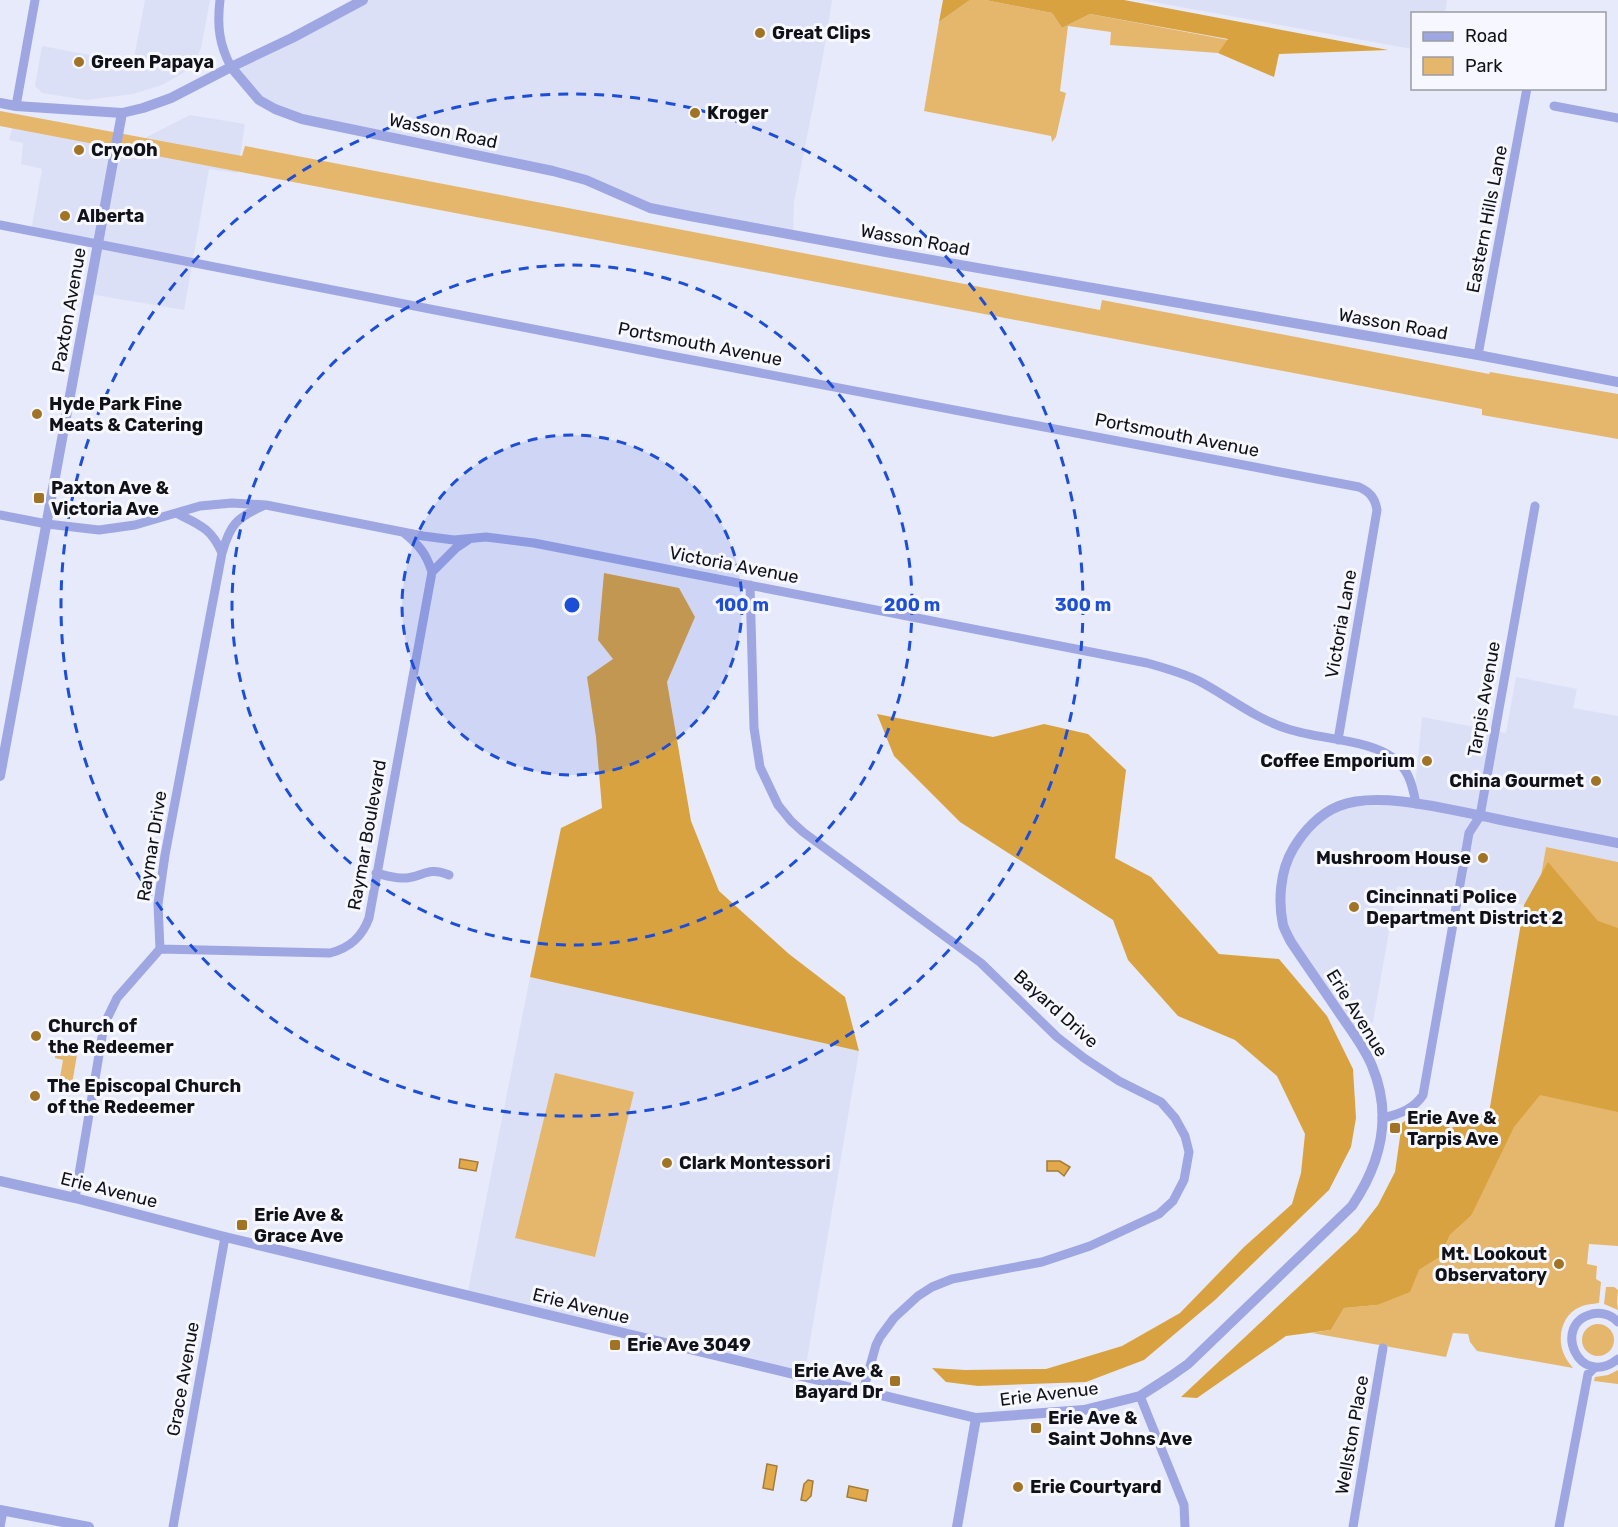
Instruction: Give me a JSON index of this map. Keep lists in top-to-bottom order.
{
  "streets": {
    "street": [
      "Wasson Road",
      "Eastern Hills Lane",
      "Paxton Avenue",
      "Portsmouth Avenue",
      "Victoria Avenue",
      "Victoria Lane",
      "Tarpis Avenue",
      "Raymar Boulevard",
      "Raymar Drive",
      "Bayard Drive",
      "Erie Avenue",
      "Grace Avenue",
      "Wellston Place"
    ]
  },
  "crossings": [
    ["Wasson Road", "Eastern Hills Lane"],
    ["Paxton Avenue", "Portsmouth Avenue"],
    ["Paxton Avenue", "Victoria Avenue"],
    ["Portsmouth Avenue", "Victoria Lane"],
    ["Victoria Avenue", "Victoria Lane"],
    ["Victoria Avenue", "Raymar Drive"],
    ["Victoria Avenue", "Bayard Drive"],
    ["Victoria Avenue", "Erie Avenue"],
    ["Tarpis Avenue", "Erie Avenue"],
    ["Raymar Boulevard", "Raymar Drive"],
    ["Bayard Drive", "Erie Avenue"],
    ["Erie Avenue", "Grace Avenue"]
  ],
  "places": {
    "other": [
      "Great Clips",
      "Green Papaya",
      "Kroger",
      "CryoOh",
      "Alberta",
      "Hyde Park Fine Meats & Catering",
      "Coffee Emporium",
      "China Gourmet",
      "Mushroom House",
      "Cincinnati Police Department District 2",
      "Church of the Redeemer",
      "The Episcopal Church of the Redeemer",
      "Clark Montessori",
      "Mt. Lookout Observatory",
      "Erie Courtyard"
    ],
    "transit": [
      "Paxton Ave & Victoria Ave",
      "Erie Ave & Tarpis Ave",
      "Erie Ave & Grace Ave",
      "Erie Ave 3049",
      "Erie Ave & Bayard Dr",
      "Erie Ave & Saint Johns Ave"
    ]
  },
  "legend": ["Road", "Park"],
  "rings": ["100 m", "200 m", "300 m"]
}
